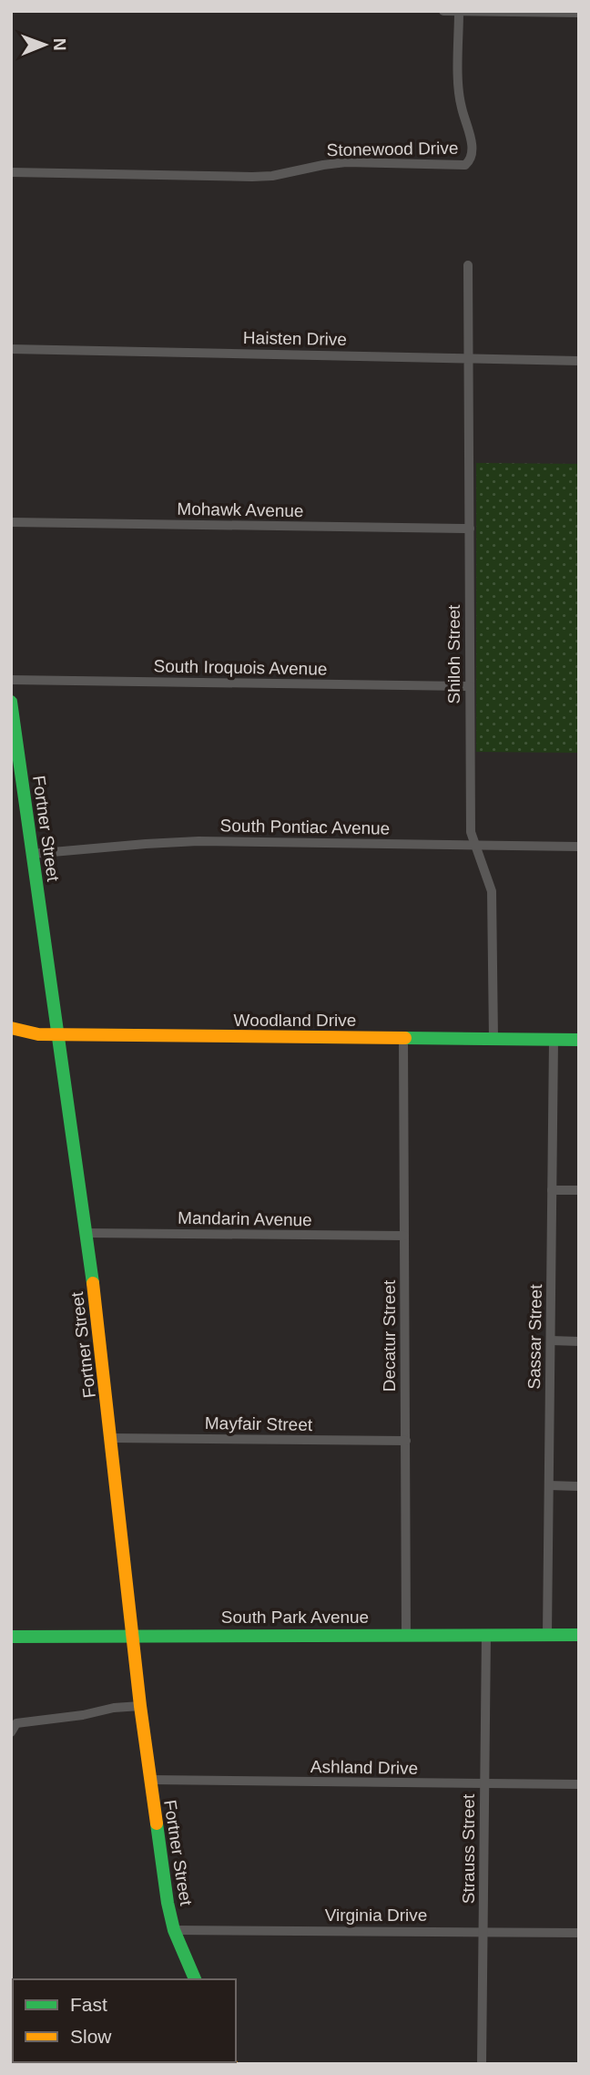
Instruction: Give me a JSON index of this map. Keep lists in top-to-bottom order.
{
  "streets": {
    "street": [
      "Stonewood Drive",
      "Haisten Drive",
      "Mohawk Avenue",
      "Shiloh Street",
      "South Iroquois Avenue",
      "South Pontiac Avenue",
      "Fortner Street",
      "Woodland Drive",
      "Mandarin Avenue",
      "Decatur Street",
      "Sassar Street",
      "Mayfair Street",
      "South Park Avenue",
      "Ashland Drive",
      "Strauss Street",
      "Virginia Drive"
    ]
  },
  "crossings": [
    ["Haisten Drive", "Shiloh Street"],
    ["Mohawk Avenue", "Shiloh Street"],
    ["Shiloh Street", "South Iroquois Avenue"],
    ["Shiloh Street", "South Pontiac Avenue"],
    ["Shiloh Street", "Woodland Drive"],
    ["South Pontiac Avenue", "Fortner Street"],
    ["Fortner Street", "Woodland Drive"],
    ["Fortner Street", "Mandarin Avenue"],
    ["Fortner Street", "Mayfair Street"],
    ["Fortner Street", "South Park Avenue"],
    ["Fortner Street", "Ashland Drive"],
    ["Fortner Street", "Virginia Drive"],
    ["Woodland Drive", "Decatur Street"],
    ["Woodland Drive", "Sassar Street"],
    ["Mandarin Avenue", "Decatur Street"],
    ["Decatur Street", "Mayfair Street"],
    ["Decatur Street", "South Park Avenue"],
    ["Sassar Street", "South Park Avenue"],
    ["South Park Avenue", "Strauss Street"],
    ["Ashland Drive", "Strauss Street"],
    ["Strauss Street", "Virginia Drive"]
  ],
  "legend": ["Fast", "Slow"],
  "north": "right"
}
